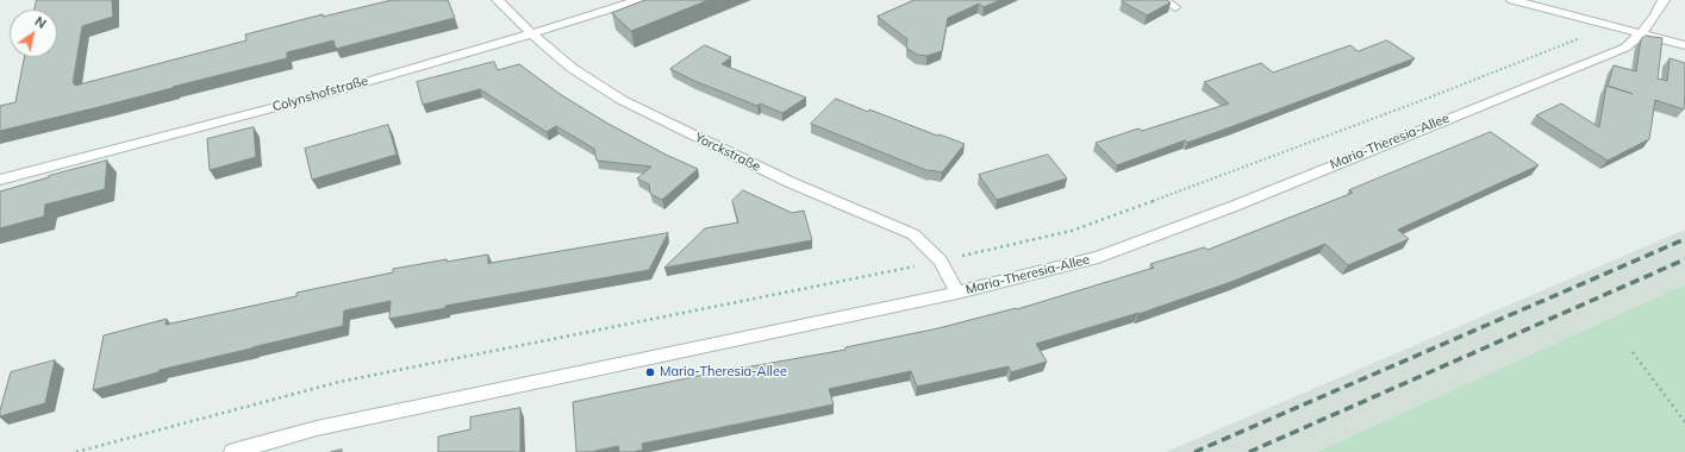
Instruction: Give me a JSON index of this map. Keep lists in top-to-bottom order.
{
  "streets": {
    "street": ["Colynshofstraße", "Maria-Theresia-Allee", "Yorckstraße"]
  },
  "crossings": [
    ["Colynshofstraße", "Yorckstraße"],
    ["Maria-Theresia-Allee", "Yorckstraße"]
  ],
  "places": ["Maria-Theresia-Allee"],
  "north": "top right"
}
